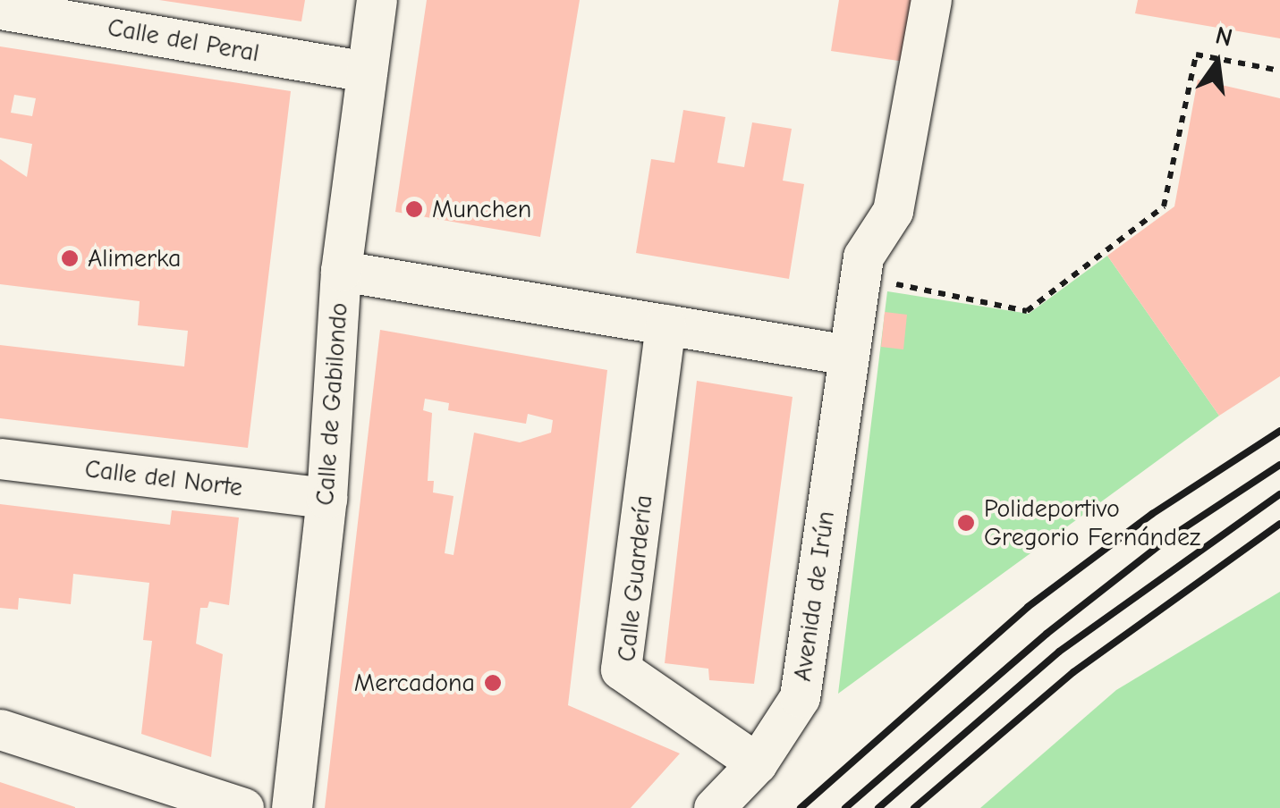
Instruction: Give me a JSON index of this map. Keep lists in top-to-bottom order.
{
  "streets": {
    "street": [
      "Calle del Peral",
      "Calle de Gabilondo",
      "Calle del Norte",
      "Calle Guardería",
      "Avenida de Irún"
    ]
  },
  "crossings": [
    ["Calle del Peral", "Calle de Gabilondo"],
    ["Calle de Gabilondo", "Calle del Norte"],
    ["Calle Guardería", "Avenida de Irún"]
  ],
  "places": [
    "Munchen",
    "Alimerka",
    "Polideportivo Gregorio Fernández",
    "Mercadona"
  ],
  "north": "top"
}
